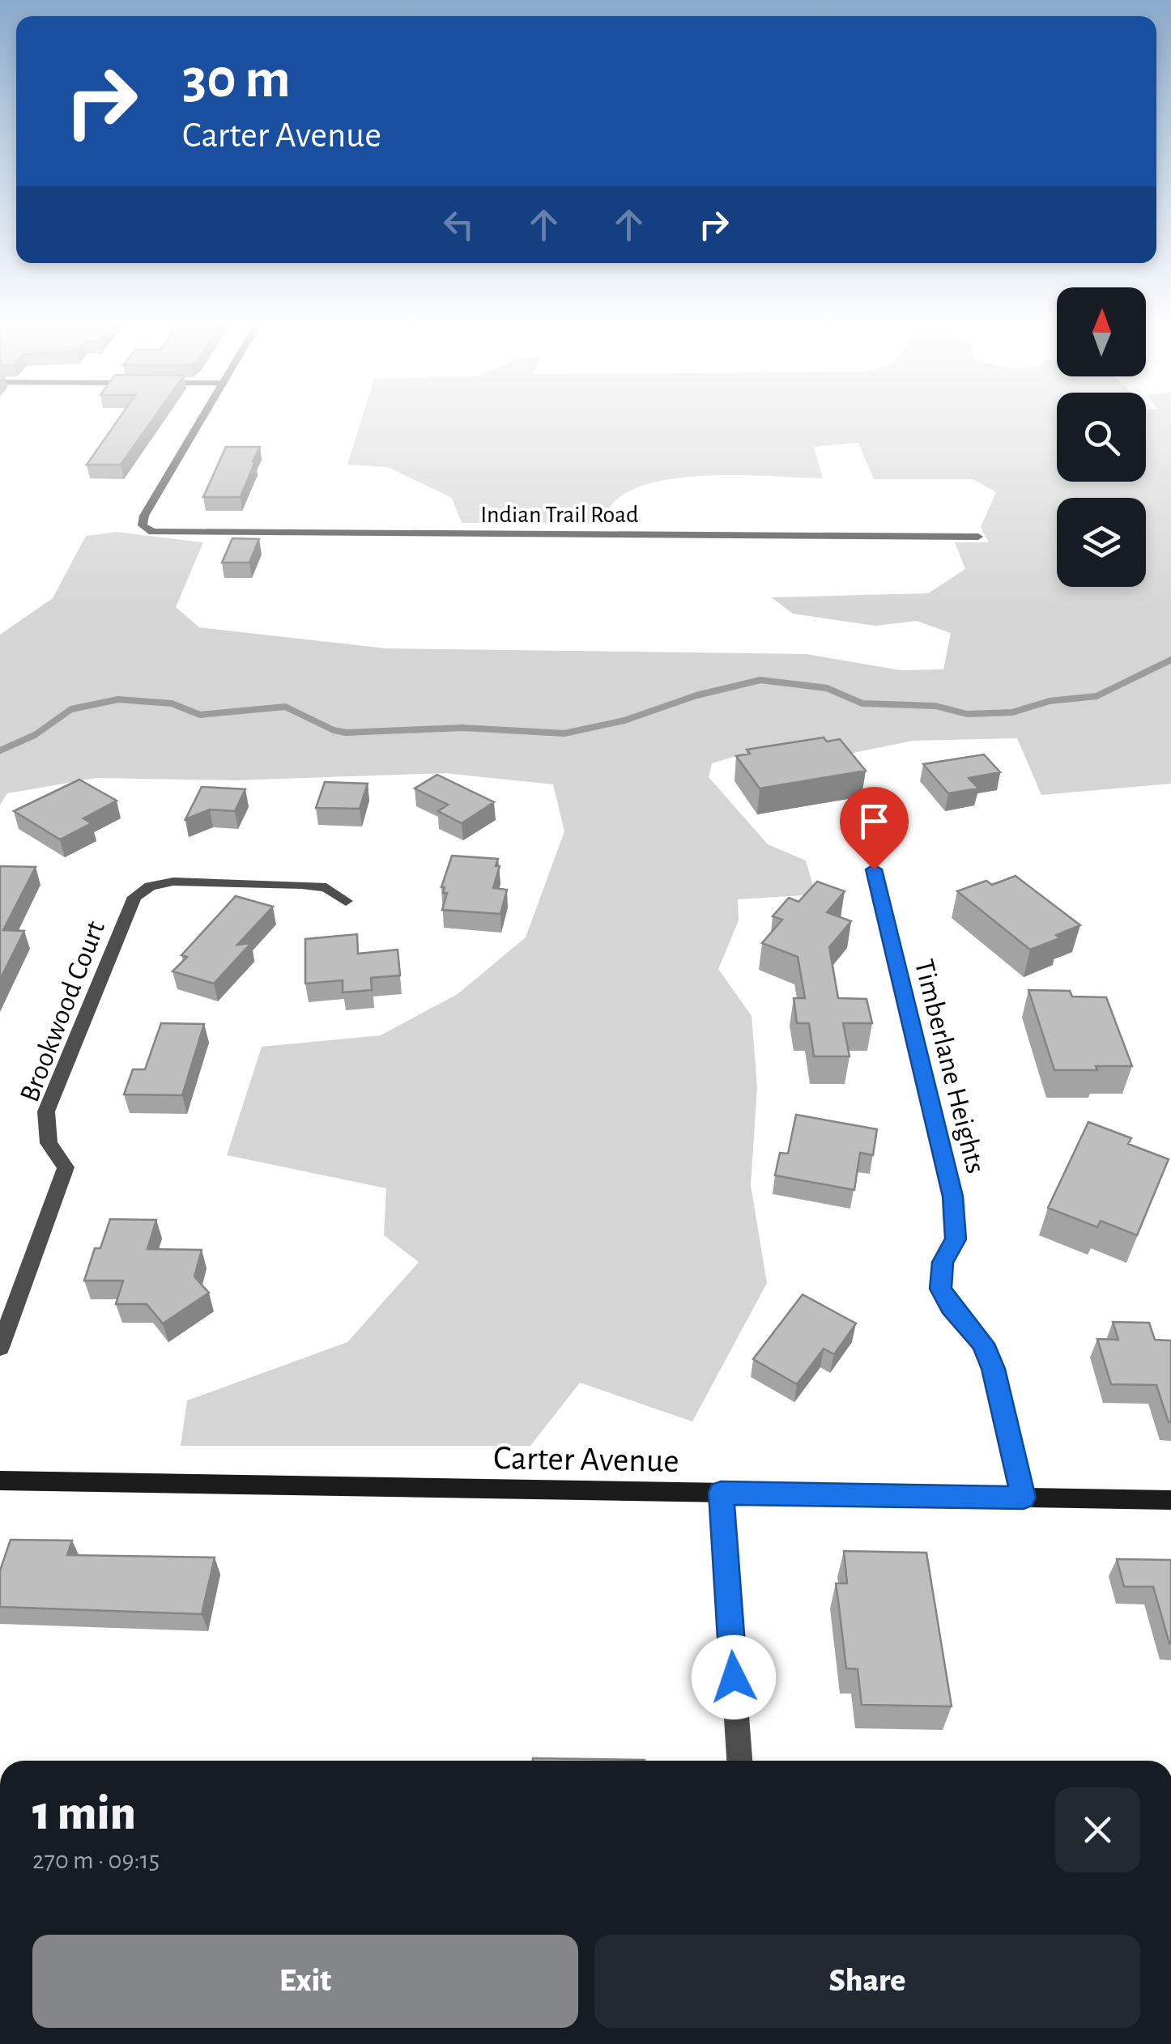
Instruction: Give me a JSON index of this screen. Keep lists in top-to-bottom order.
{
  "streets": {
    "street": [
      "Indian Trail Road",
      "Brookwood Court",
      "Timberlane Heights",
      "Carter Avenue"
    ]
  },
  "crossings": [
    ["Timberlane Heights", "Carter Avenue"]
  ],
  "north": "top",
  "page": {
    "turn": ["30 m", "Carter Avenue"],
    "heading": ["1 min", "270 m · 09:15"],
    "buttons": ["Exit", "Share"]
  }
}
